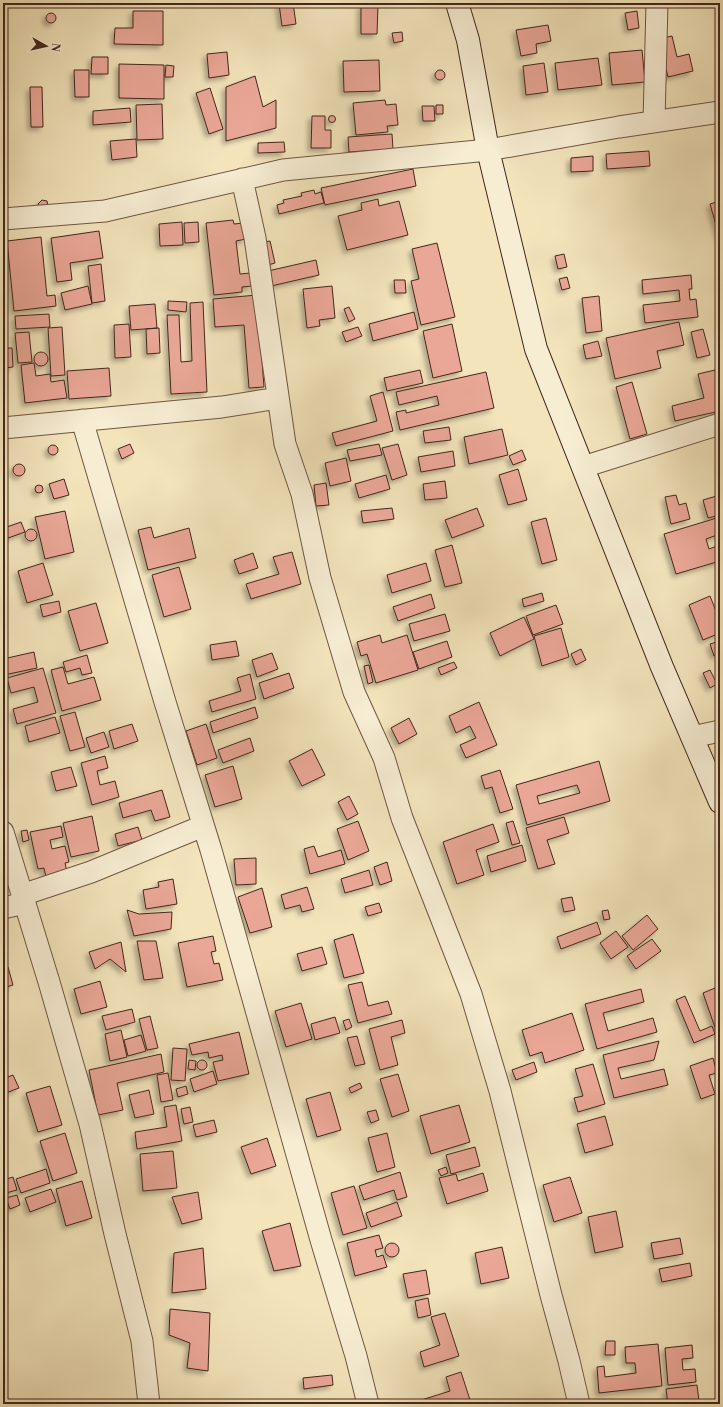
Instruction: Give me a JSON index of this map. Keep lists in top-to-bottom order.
{
  "north": "right"
}
